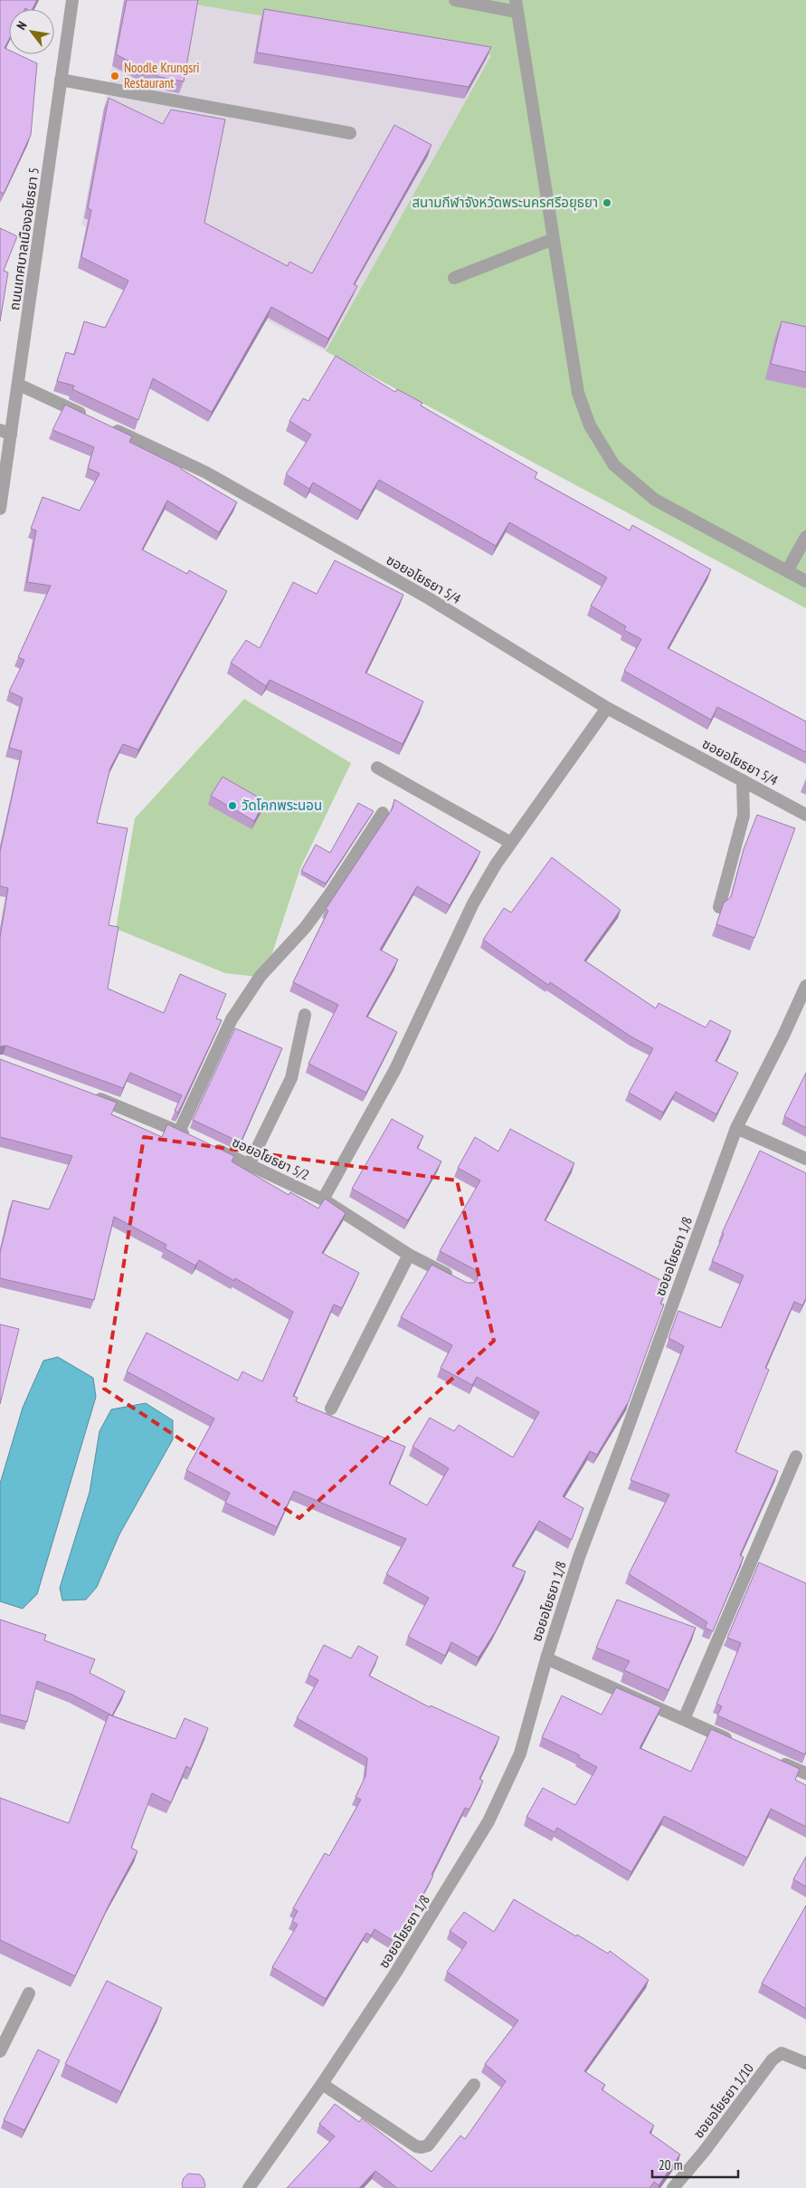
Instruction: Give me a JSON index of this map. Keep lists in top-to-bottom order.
{
  "streets": {
    "street": [
      "ถนนเทศบาลเมืองอโยธยา 5",
      "ซอยอโยธยา 5/4",
      "ซอยอโยธยา 5/2",
      "ซอยอโยธยา 1/8",
      "ซอยอโยธยา 1/10"
    ]
  },
  "places": ["Noodle Krungsri Restaurant", "สนามกีฬาจังหวัดพระนครศรีอยุธยา", "วัดโคกพระนอน"],
  "scale_bar": "20 m",
  "north": "top left"
}
